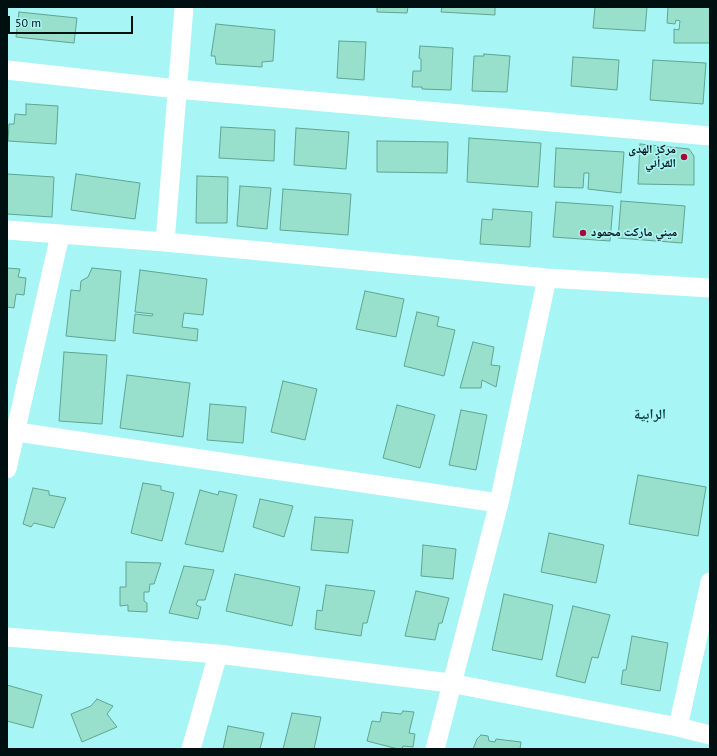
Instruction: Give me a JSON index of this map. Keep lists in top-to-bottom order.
{
  "districts": ["الرابية"],
  "places": ["مركز الهدى القرأني", "ميني ماركت محمود"],
  "scale_bar": "50 m"
}
